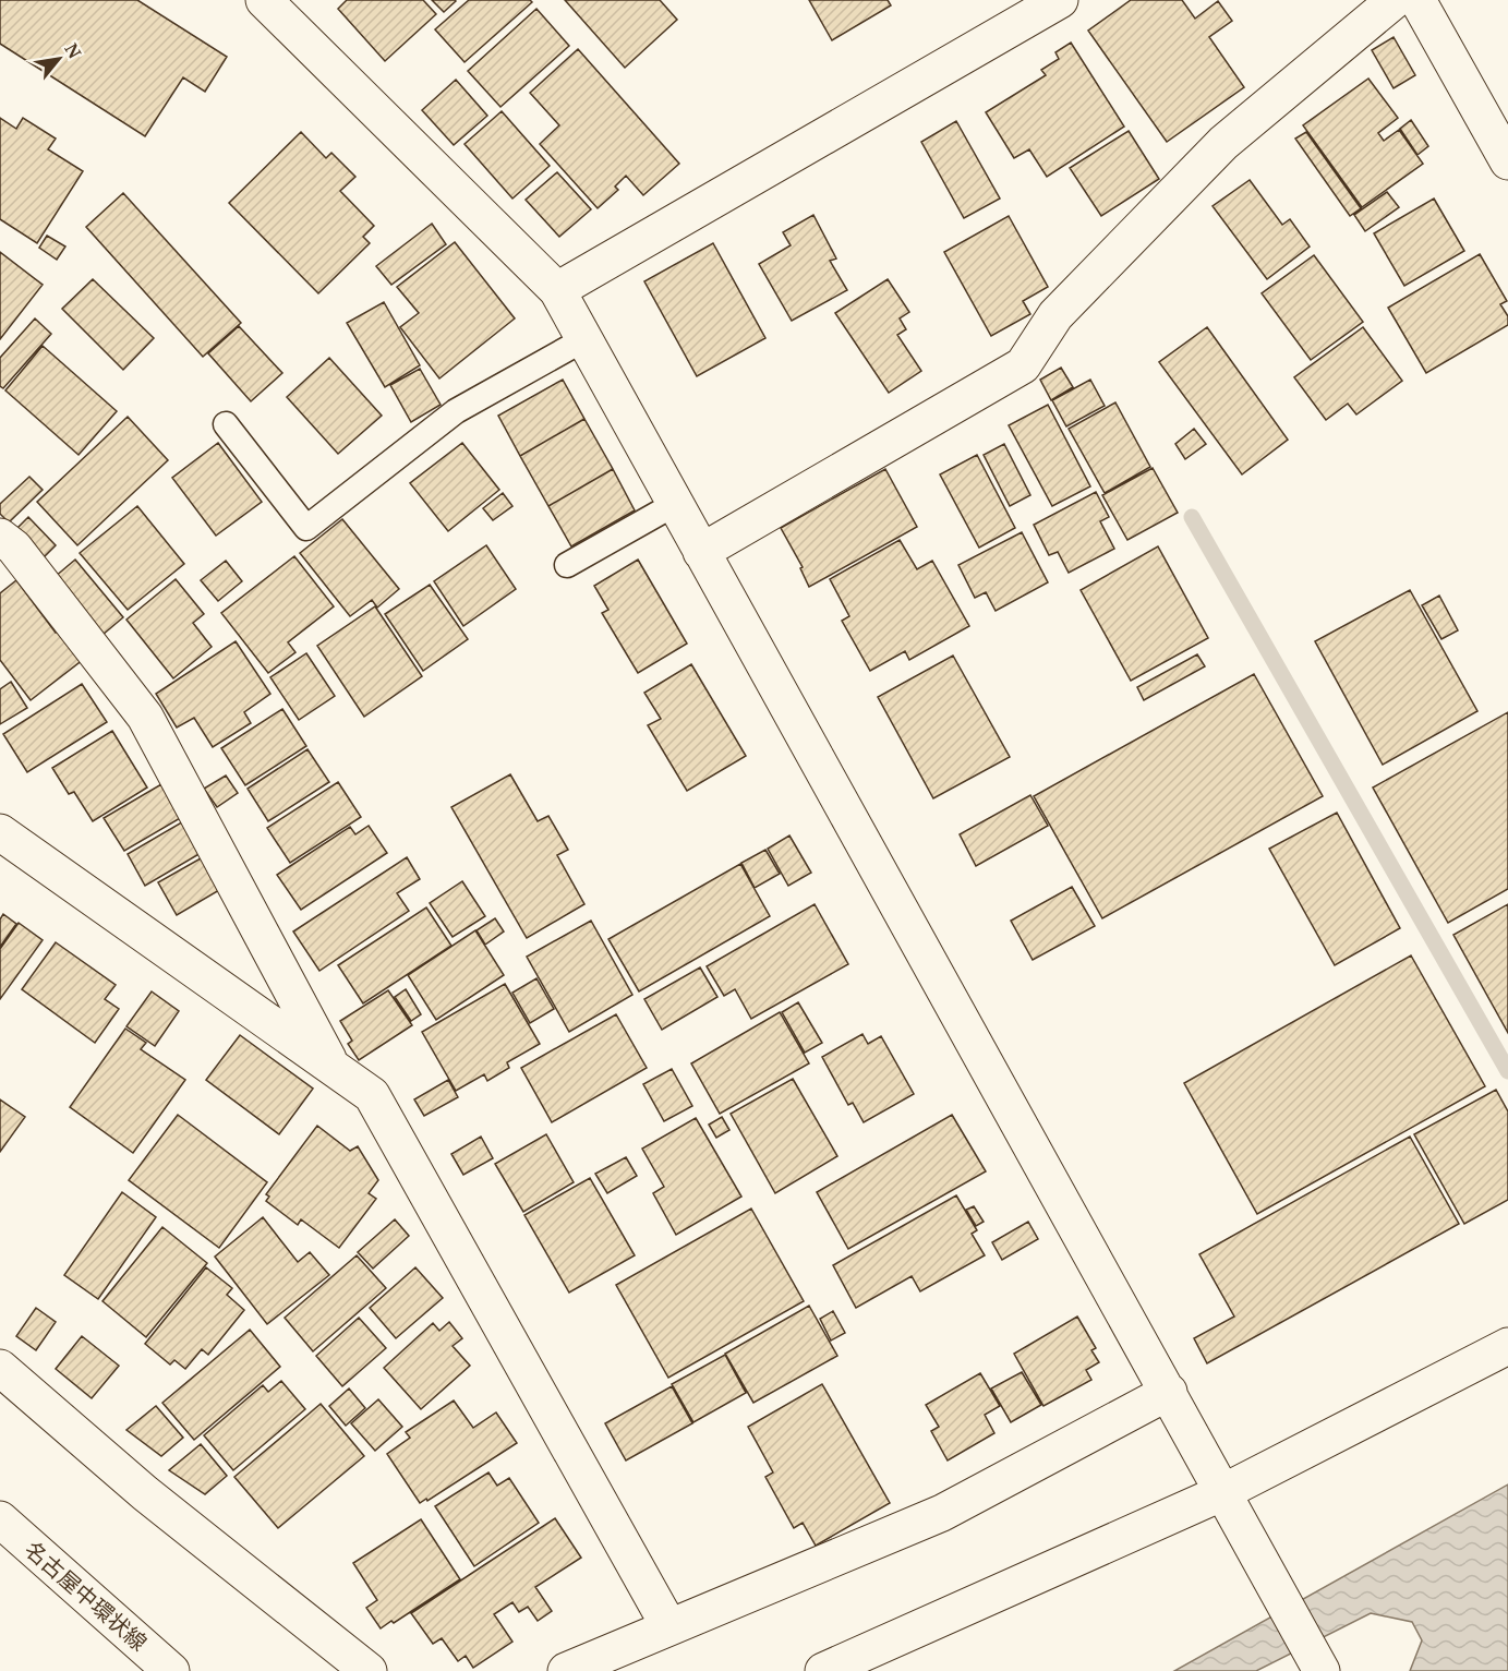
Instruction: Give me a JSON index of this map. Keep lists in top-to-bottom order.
{
  "streets": {
    "street": ["名古屋中環状線"]
  },
  "north": "top right"
}
